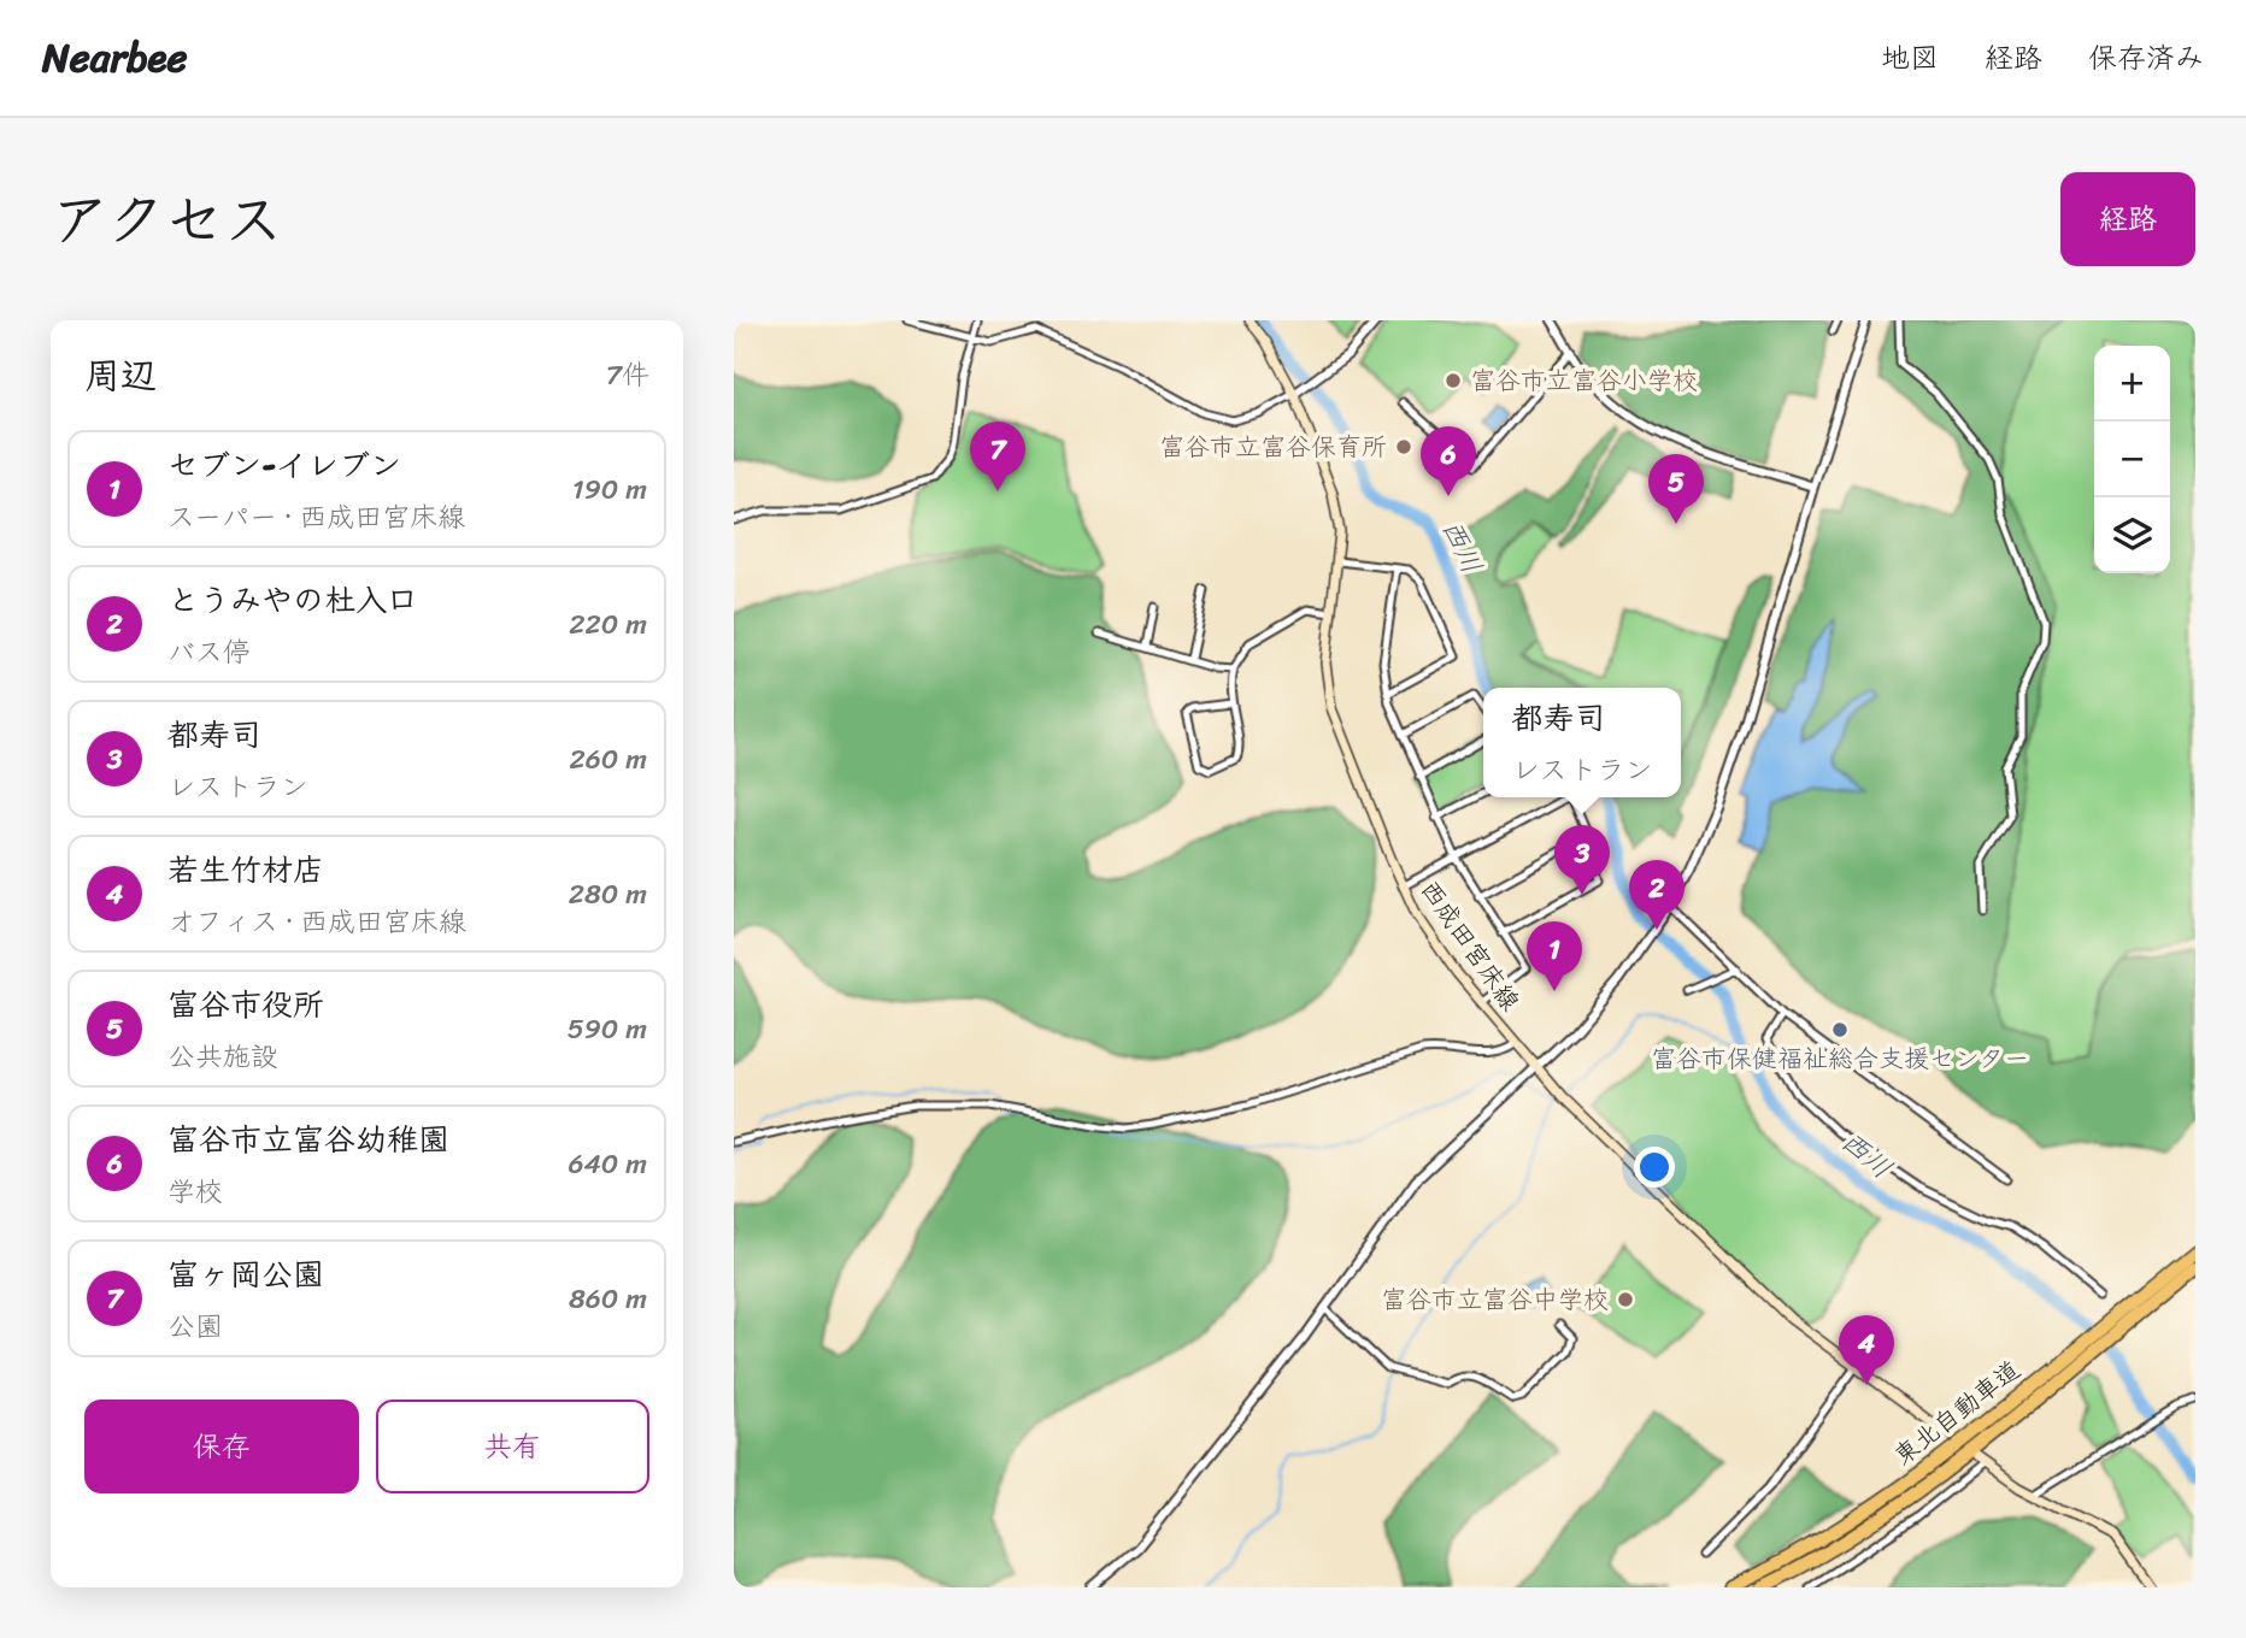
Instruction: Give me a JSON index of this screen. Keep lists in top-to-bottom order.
{
  "streets": {
    "highway": ["東北自動車道"],
    "main road": ["西成田宮床線"]
  },
  "water": ["西川"],
  "places": [
    "富谷市立富谷小学校",
    "富谷市立富谷保育所",
    "富谷市保健福祉総合支援センター",
    "富谷市立富谷中学校"
  ],
  "page": {
    "header": "Nearbee",
    "nav": ["地図", "経路", "保存済み"],
    "title": "アクセス",
    "buttons": [
      "経路",
      ["保存", "共有"]
    ],
    "heading": ["周辺", "7件"],
    "map_buttons": ["+", "−"],
    "pins": [
      "7",
      "6",
      "5",
      "3",
      "2",
      "1",
      "4"
    ],
    "list": [
      {
        "mark": "1",
        "name": "セブン-イレブン",
        "note": "スーパー · 西成田宮床線",
        "value": "190 m"
      },
      {
        "mark": "2",
        "name": "とうみやの杜入口",
        "note": "バス停",
        "value": "220 m"
      },
      {
        "mark": "3",
        "name": "都寿司",
        "note": "レストラン",
        "value": "260 m"
      },
      {
        "mark": "4",
        "name": "若生竹材店",
        "note": "オフィス · 西成田宮床線",
        "value": "280 m"
      },
      {
        "mark": "5",
        "name": "富谷市役所",
        "note": "公共施設",
        "value": "590 m"
      },
      {
        "mark": "6",
        "name": "富谷市立富谷幼稚園",
        "note": "学校",
        "value": "640 m"
      },
      {
        "mark": "7",
        "name": "富ヶ岡公園",
        "note": "公園",
        "value": "860 m"
      }
    ],
    "popup": ["都寿司", "レストラン"]
  }
}
